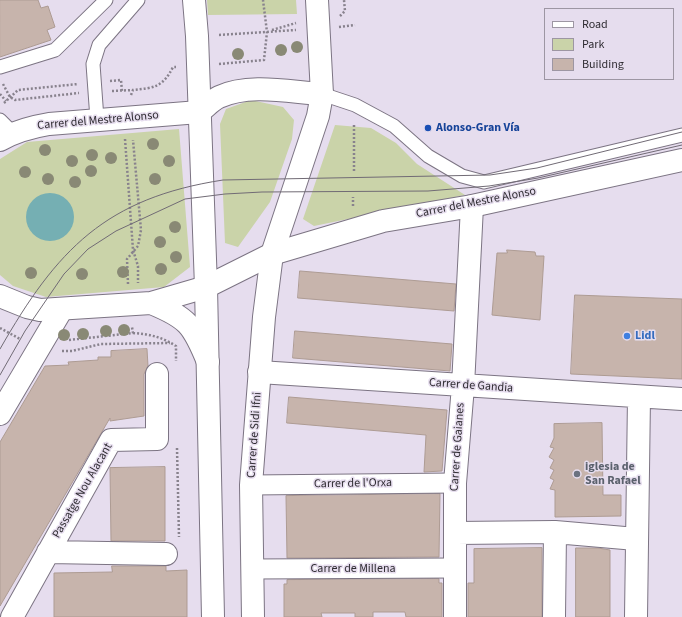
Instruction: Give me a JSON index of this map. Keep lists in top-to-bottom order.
{
  "streets": {
    "main road": [
      "Carrer del Mestre Alonso",
      "Carrer de Gandia",
      "Carrer de Sidi Ifni",
      "Carrer de Gaianes",
      "Passatge Nou Alacant"
    ],
    "street": ["Carrer de l'Orxa", "Carrer de Millena"]
  },
  "crossings": [
    ["Carrer del Mestre Alonso", "Carrer de Sidi Ifni"],
    ["Carrer del Mestre Alonso", "Carrer de Gaianes"],
    ["Carrer de Gandia", "Carrer de Sidi Ifni"],
    ["Carrer de Gandia", "Carrer de Gaianes"],
    ["Carrer de Sidi Ifni", "Carrer de l'Orxa"],
    ["Carrer de Sidi Ifni", "Carrer de Millena"],
    ["Carrer de Gaianes", "Carrer de l'Orxa"],
    ["Carrer de Gaianes", "Carrer de Millena"]
  ],
  "places": ["Alonso-Gran Vía", "Lidl", "iglesia de San Rafael"],
  "legend": ["Road", "Park", "Building"]
}
